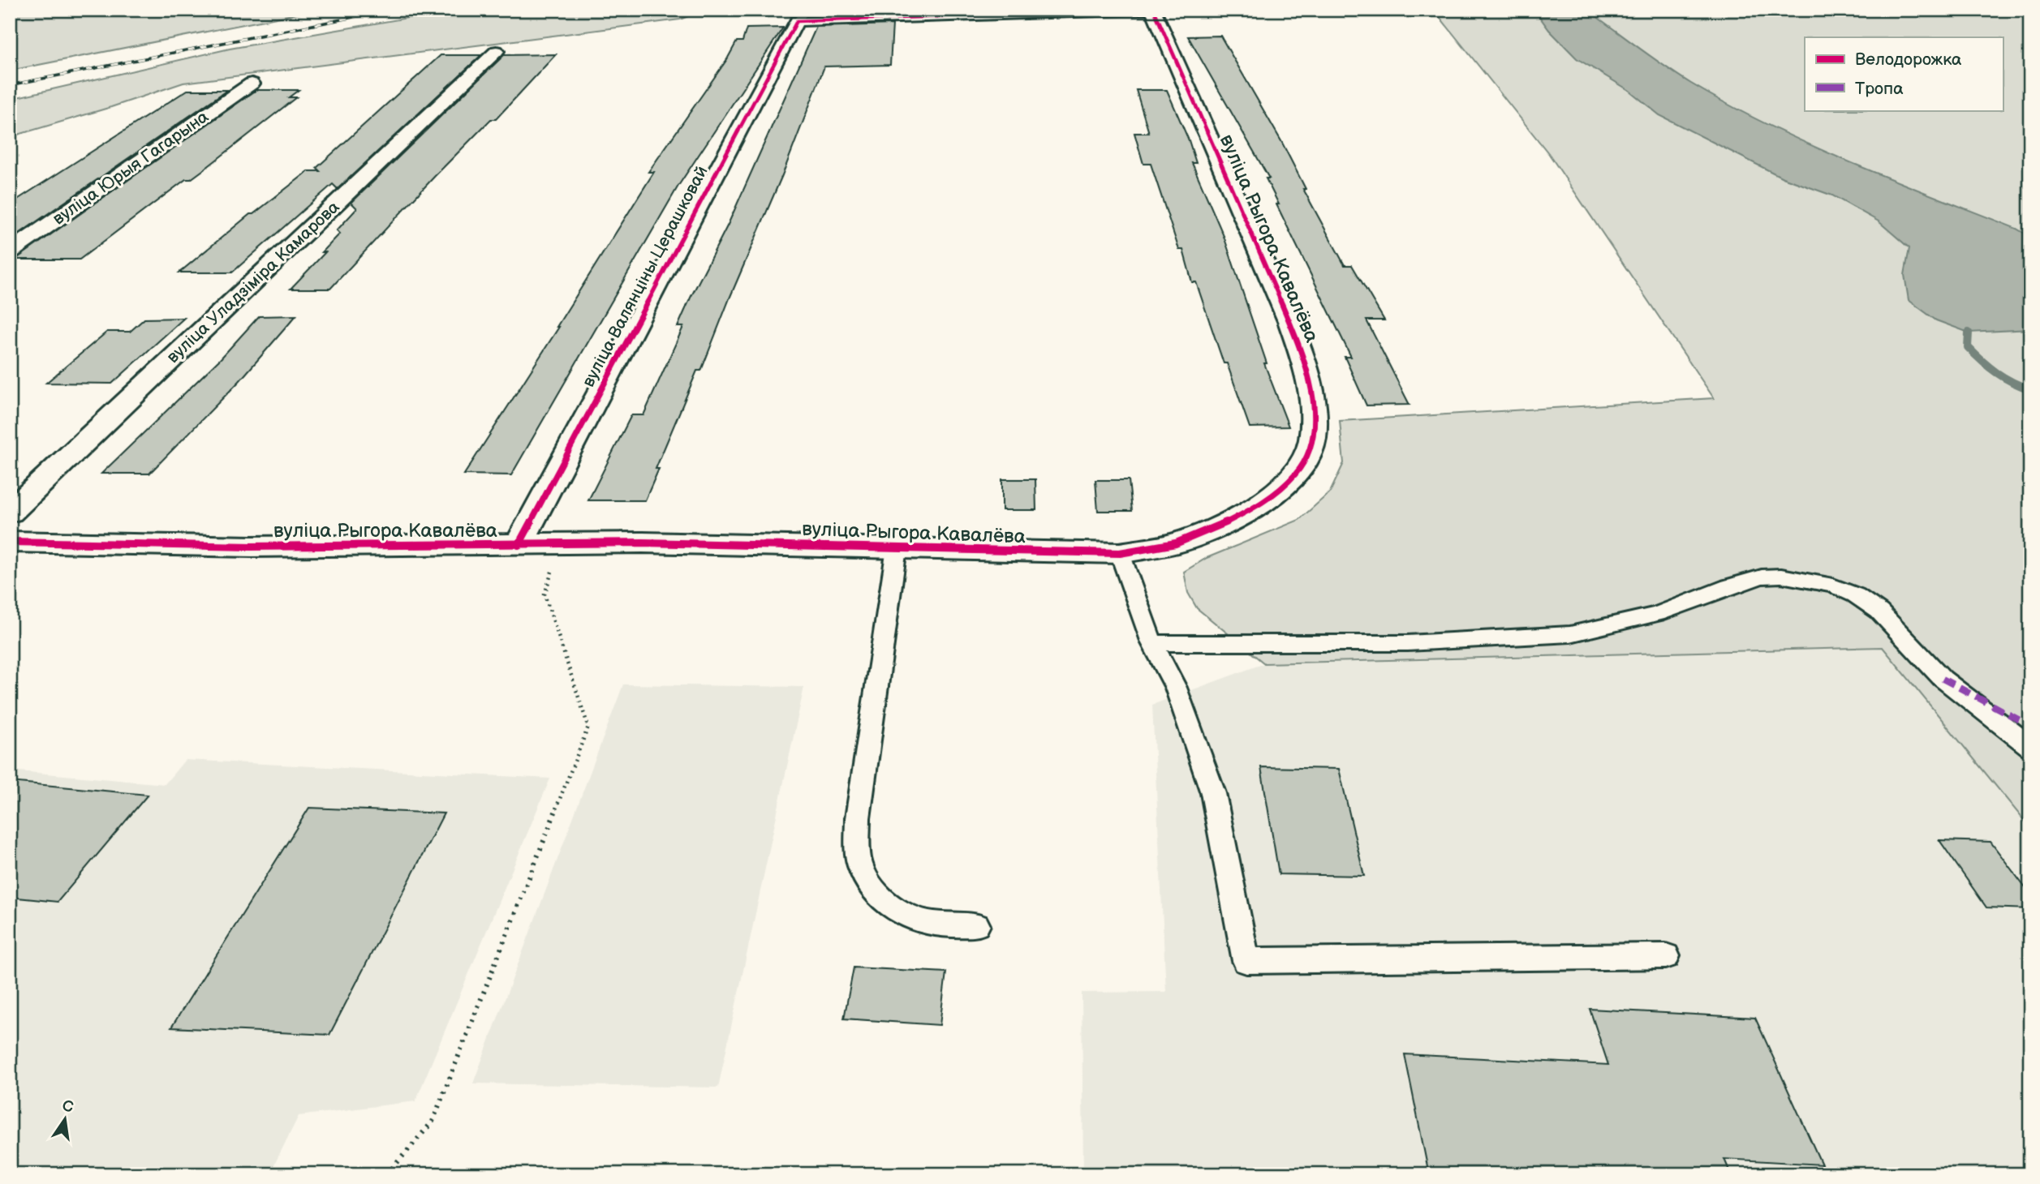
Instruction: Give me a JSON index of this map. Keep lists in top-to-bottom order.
{
  "streets": {
    "street": [
      "вуліца Юрыя Гагарына",
      "вуліца Рыгора Кавалёва",
      "вуліца Валянціны Церашковай",
      "вуліца Уладзіміра Камарова"
    ]
  },
  "crossings": [
    ["вуліца Рыгора Кавалёва", "вуліца Валянціны Церашковай"]
  ],
  "legend": ["Велодорожка", "Тропа"],
  "north": "top"
}
